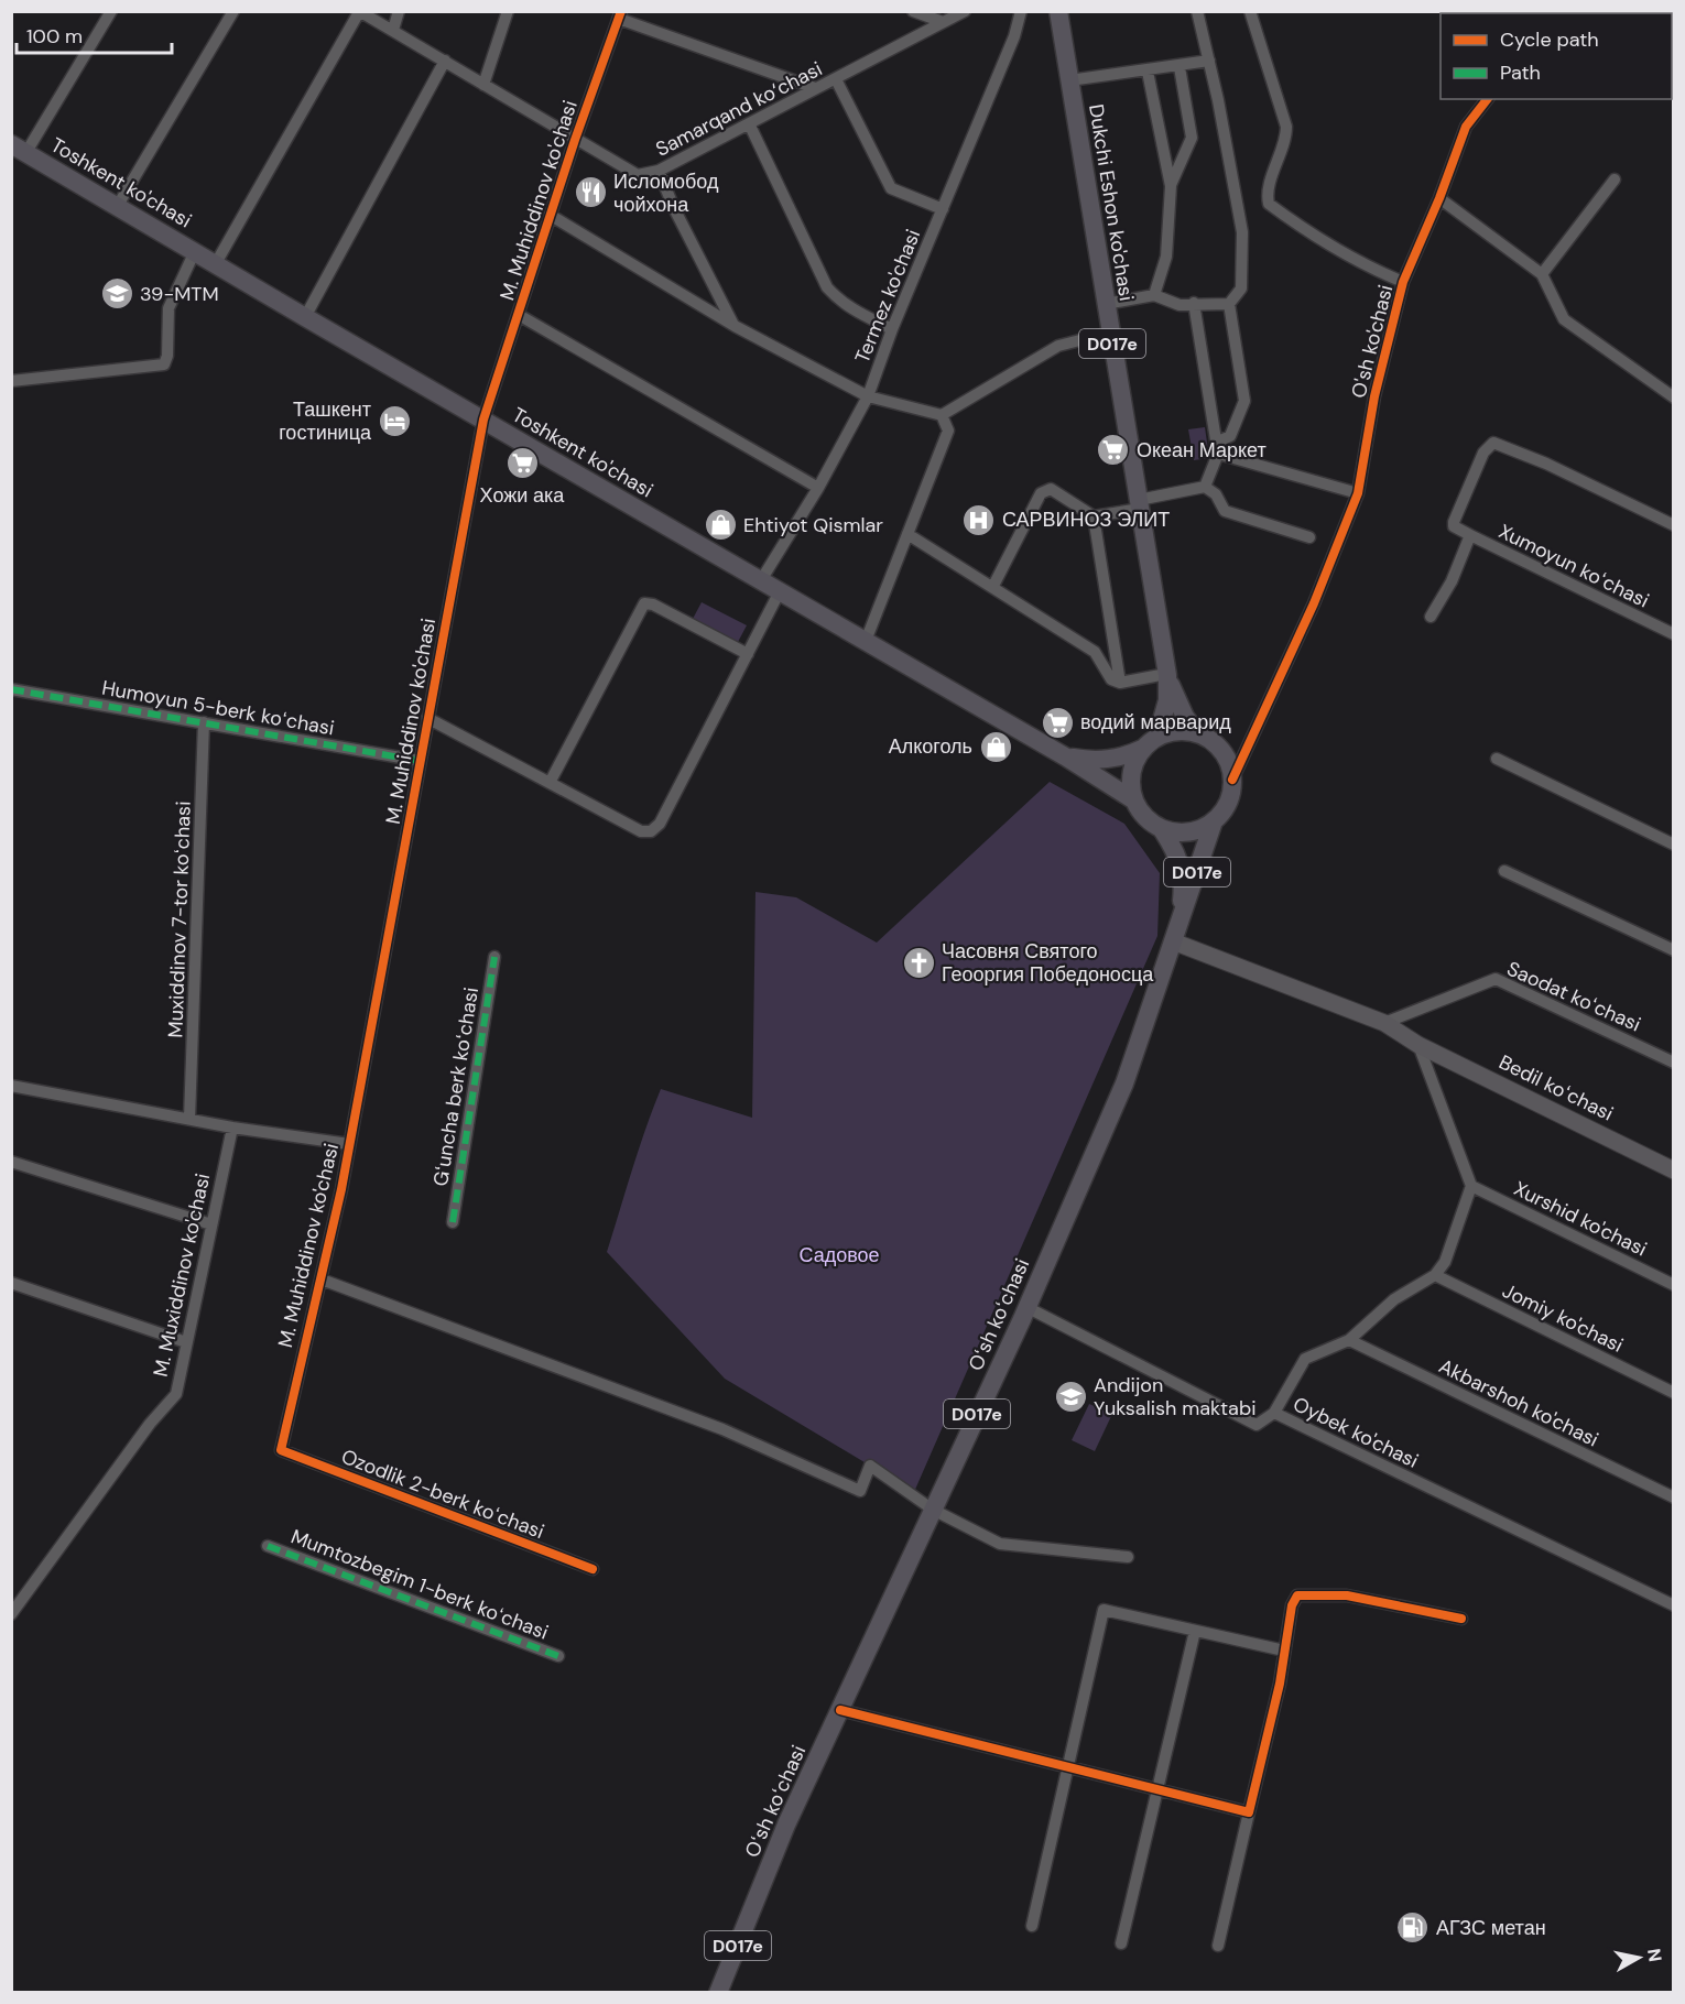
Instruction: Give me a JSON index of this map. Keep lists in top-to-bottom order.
{
  "streets": {
    "main road": [
      "Toshkent ko'chasi",
      "Dukchi Eshon ko'chasi",
      "D017e",
      "Oʻsh koʻchasi"
    ],
    "street": [
      "Samarqand ko‘chasi",
      "M. Muhiddinov ko'chasi",
      "Termez ko'chasi",
      "O'sh ko'chasi",
      "Xumoyun koʻchasi",
      "Humoyun 5-berk koʻchasi",
      "Muxiddinov 7-tor koʻchasi",
      "Saodat koʻchasi",
      "Gʻuncha berk koʻchasi",
      "Bedil koʻchasi",
      "Xurshid ko'chasi",
      "M. Muxiddinov ko'chasi",
      "Jomiy ko'chasi",
      "Akbarshoh ko'chasi",
      "Oybek ko'chasi",
      "Ozodlik 2-berk koʻchasi",
      "Mumtozbegim 1-berk koʻchasi"
    ]
  },
  "crossings": [
    ["Samarqand ko‘chasi", "M. Muhiddinov ko'chasi"],
    ["Toshkent ko'chasi", "M. Muhiddinov ko'chasi"],
    ["Toshkent ko'chasi", "Termez ko'chasi"],
    ["Toshkent ko'chasi", "O'sh ko'chasi"],
    ["Toshkent ko'chasi", "D017e"],
    ["M. Muhiddinov ko'chasi", "Humoyun 5-berk koʻchasi"],
    ["M. Muhiddinov ko'chasi", "Ozodlik 2-berk koʻchasi"],
    ["Dukchi Eshon ko'chasi", "D017e"],
    ["O'sh ko'chasi", "D017e"],
    ["D017e", "Oʻsh koʻchasi"],
    ["Humoyun 5-berk koʻchasi", "Muxiddinov 7-tor koʻchasi"],
    ["Saodat koʻchasi", "Bedil koʻchasi"],
    ["Bedil koʻchasi", "Oʻsh koʻchasi"],
    ["Oʻsh koʻchasi", "Oybek ko'chasi"]
  ],
  "parks": ["Садовое"],
  "places": {
    "restaurant": ["Исломобод чойхона"],
    "school or university": ["39-MTM", "Andijon Yuksalish maktabi"],
    "hotel": ["Ташкент гостиница"],
    "supermarket": ["Океан Маркет", "Хожи ака", "водий марварид"],
    "hospital": ["САРВИНОЗ ЭЛИТ"],
    "shop": ["Ehtiyot Qismlar", "Алкоголь"],
    "church": ["Часовня Святого Геооргия Победоносца"],
    "fuel station": ["АГЗС метан"]
  },
  "legend": ["Cycle path", "Path"],
  "scale_bar": "100 m",
  "north": "right"
}
